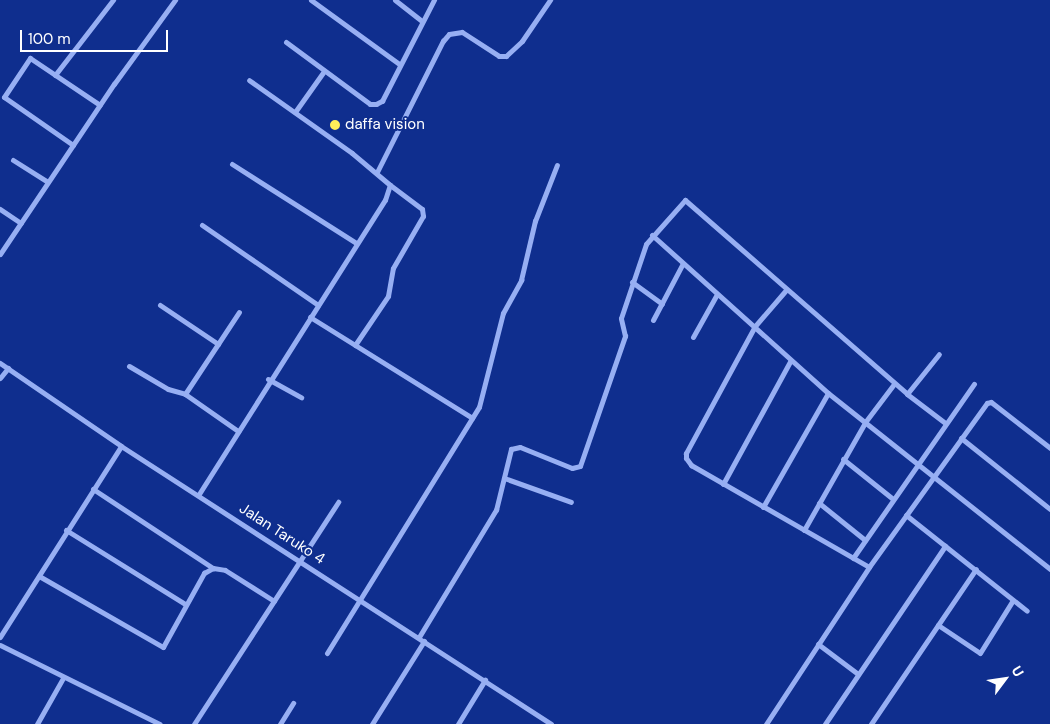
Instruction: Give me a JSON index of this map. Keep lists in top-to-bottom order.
{
  "streets": {
    "street": ["Jalan Taruko 4"]
  },
  "places": ["daffa vision"],
  "scale_bar": "100 m",
  "north": "top right"
}
